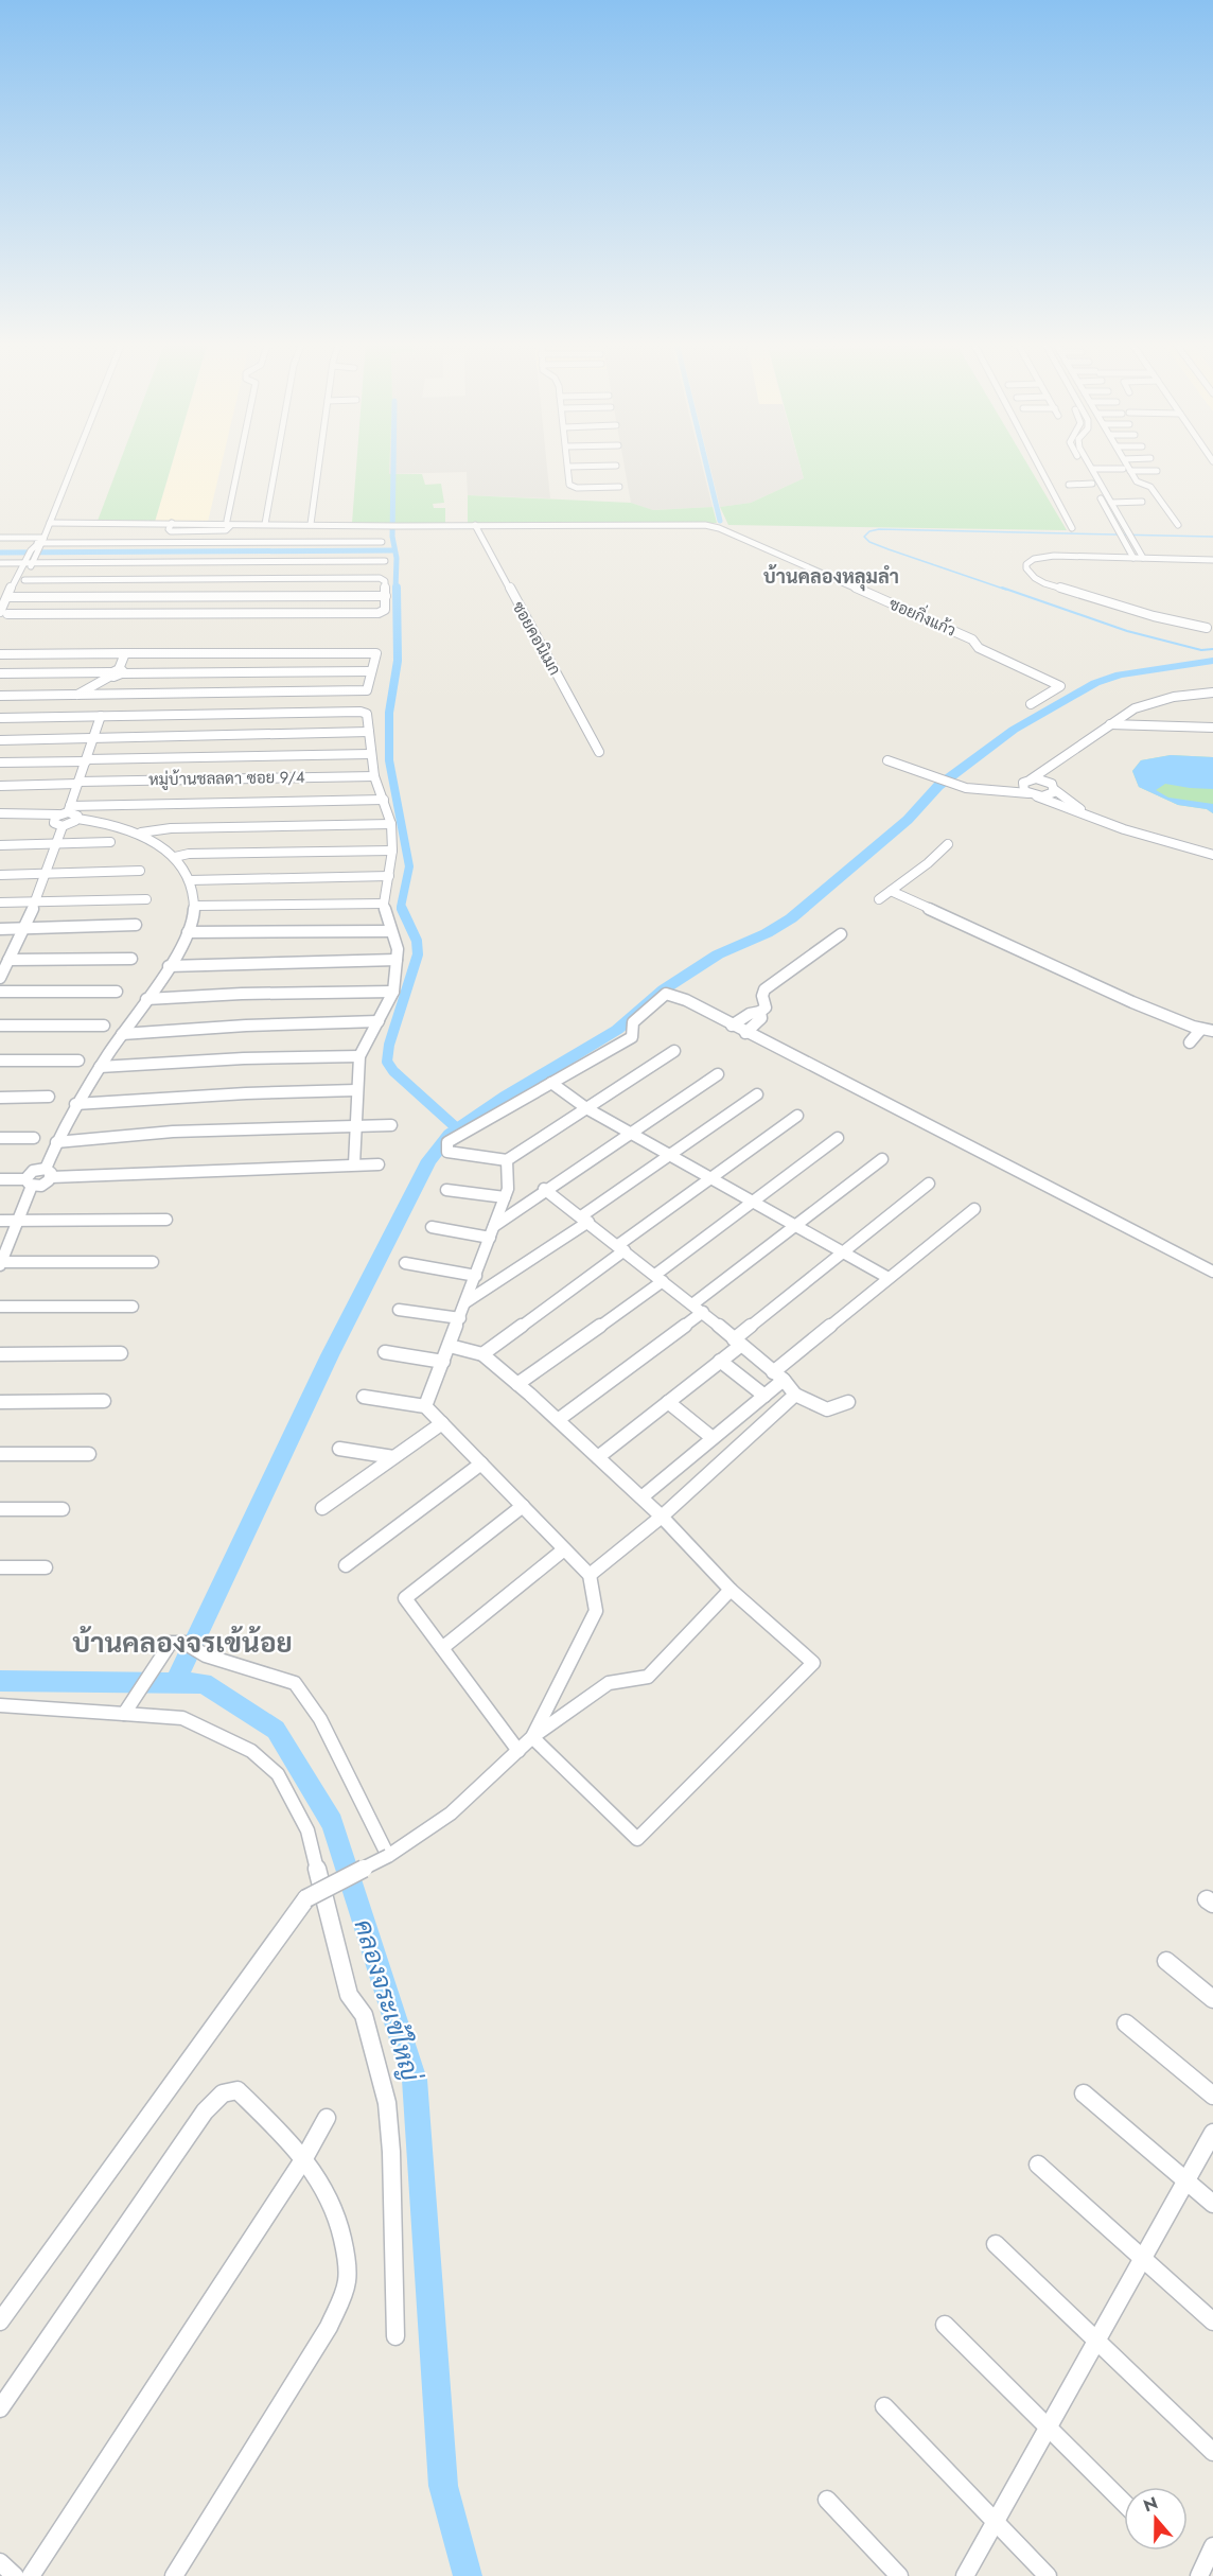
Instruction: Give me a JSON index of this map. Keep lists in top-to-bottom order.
{
  "streets": {
    "street": ["ซอยกิ่งแก้ว", "ซอยคอนิเมก", "หมู่บ้านชลลดา ซอย 9/4"]
  },
  "crossings": [
    ["ซอยกิ่งแก้ว", "ซอยคอนิเมก"]
  ],
  "districts": ["บ้านคลองหลุมลำ", "บ้านคลองจรเข้น้อย"],
  "water": ["คลองจระเข้ใหญ่"],
  "north": "top"
}
